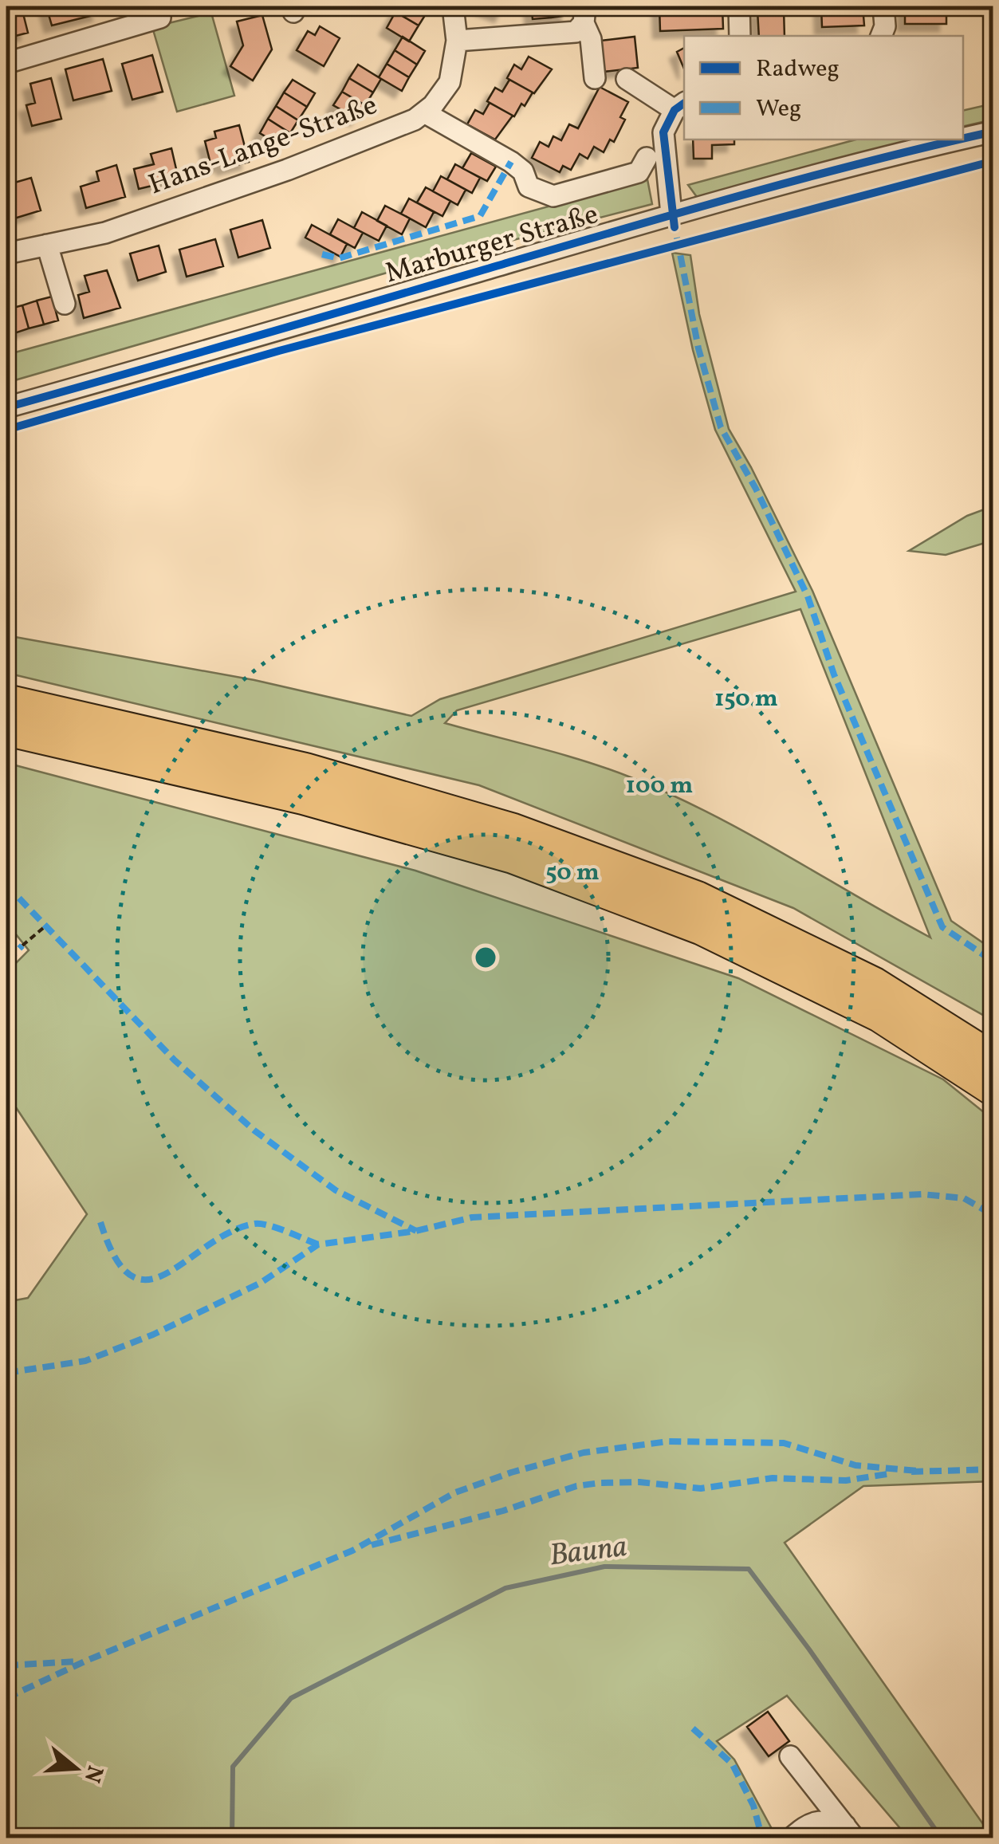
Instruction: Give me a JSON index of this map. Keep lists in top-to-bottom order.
{
  "streets": {
    "street": ["Hans-Lange-Straße", "Marburger Straße"]
  },
  "water": ["Bauna"],
  "legend": ["Radweg", "Weg"],
  "north": "right",
  "rings": ["150 m", "100 m", "50 m"]
}
